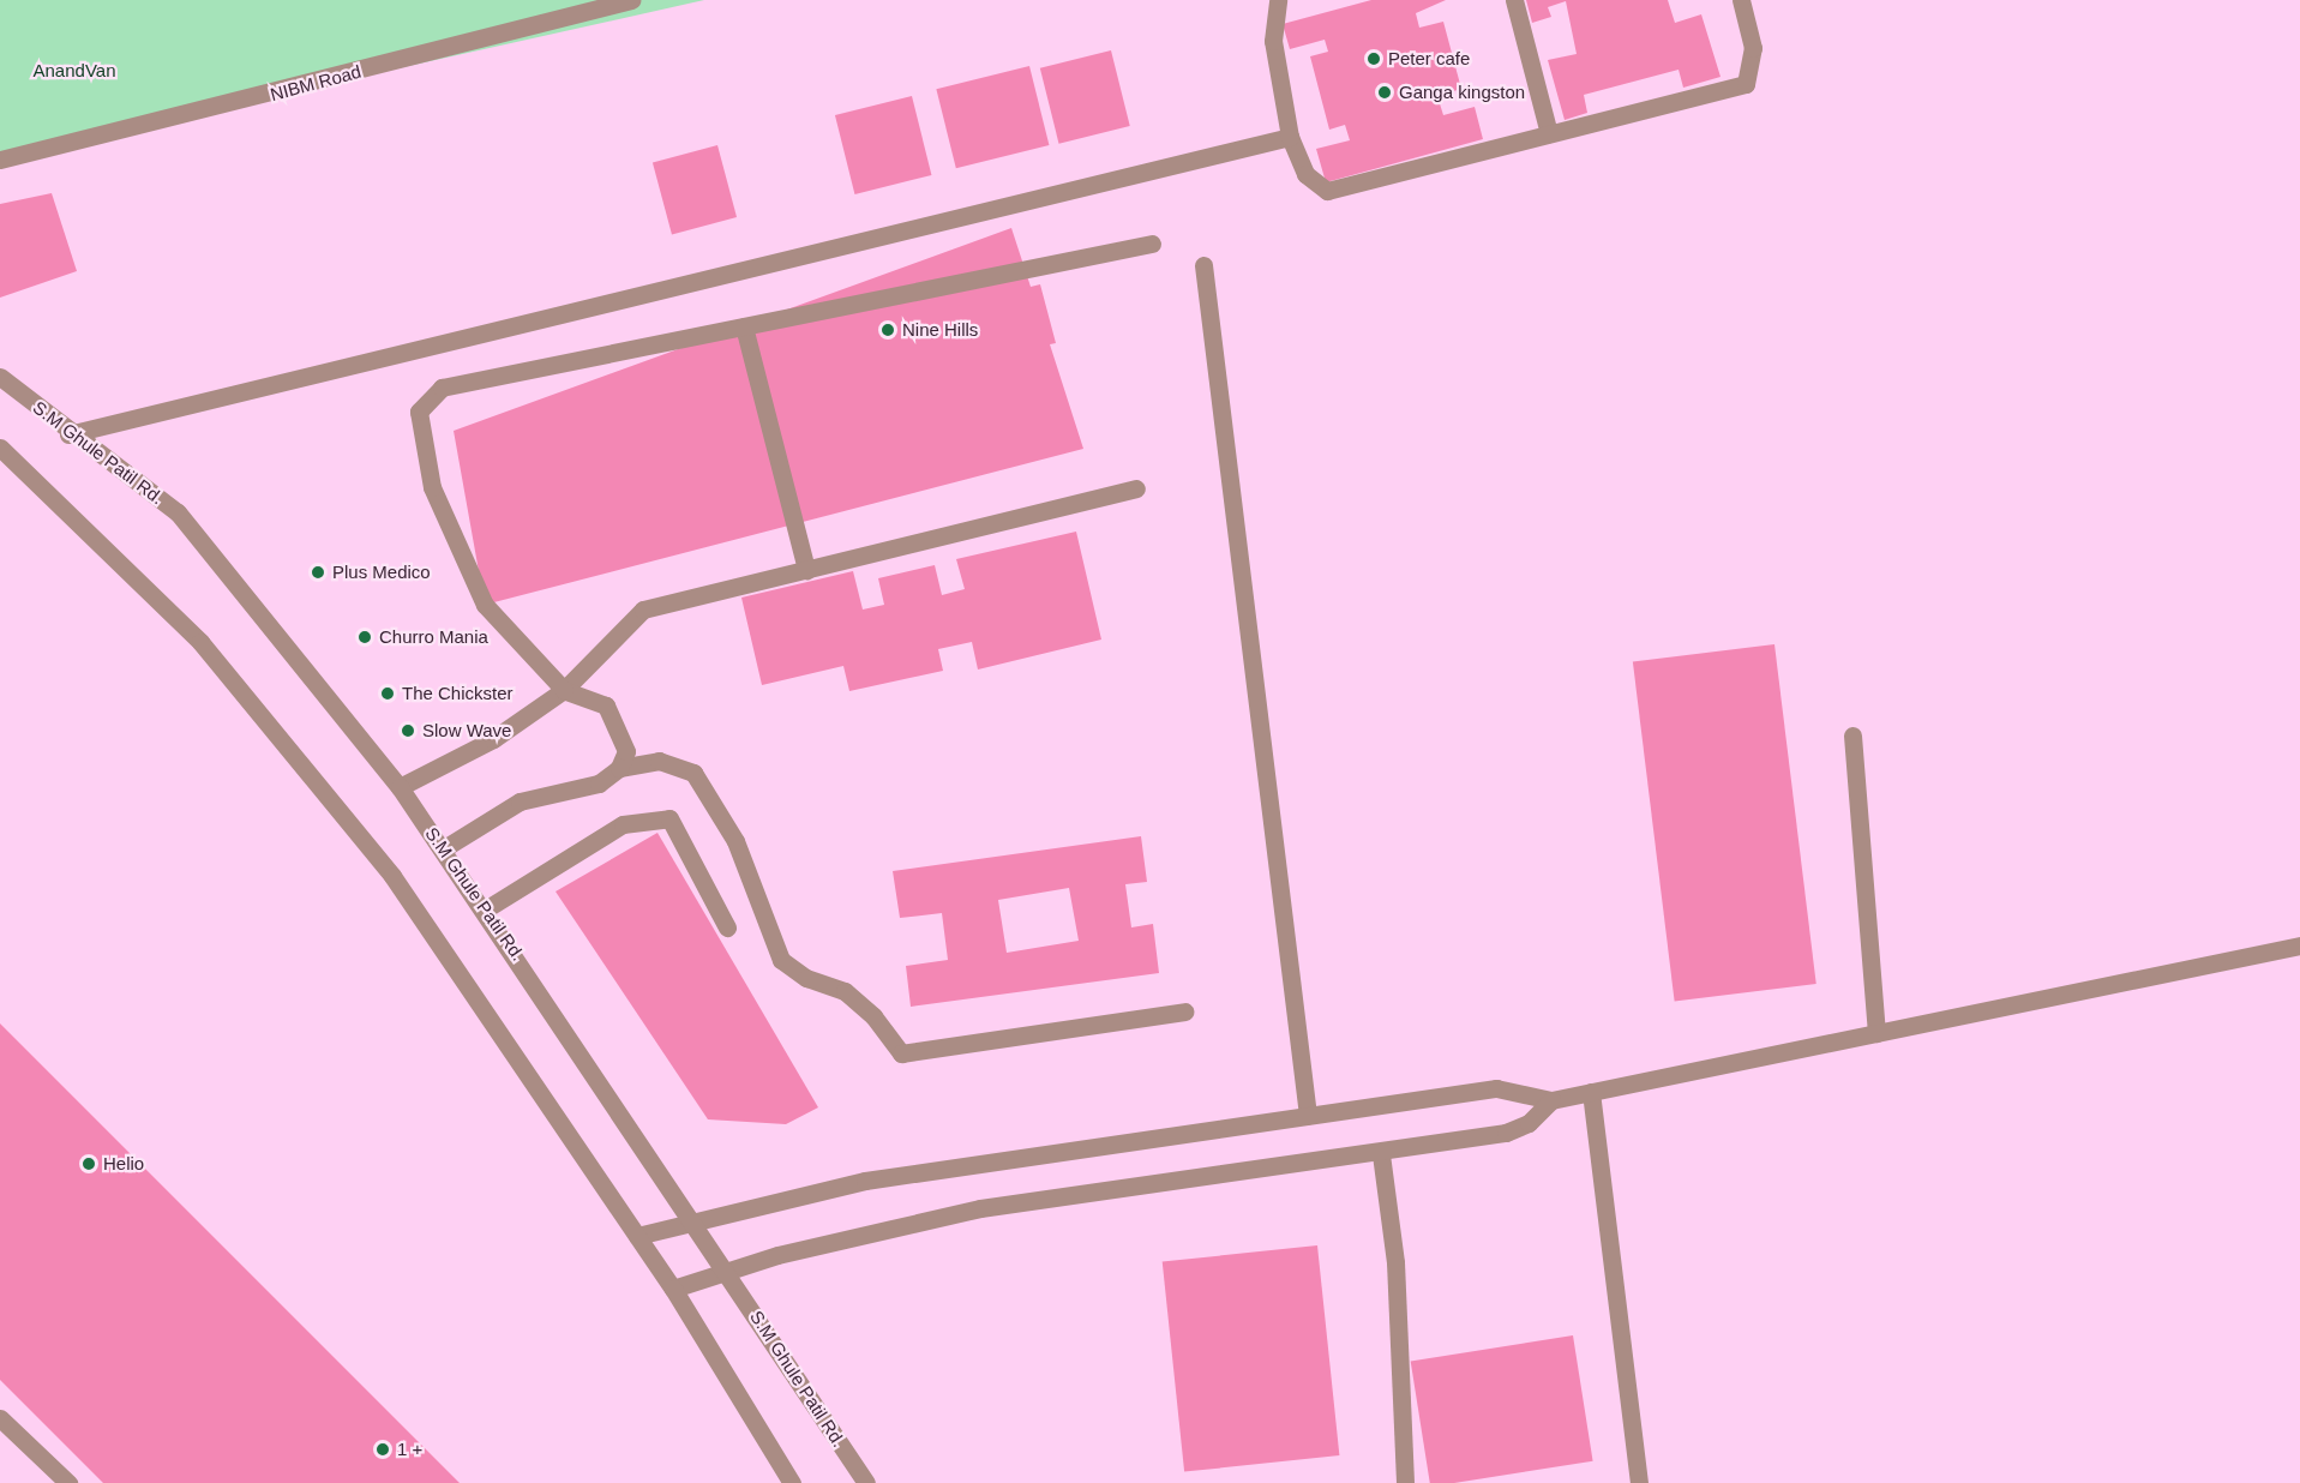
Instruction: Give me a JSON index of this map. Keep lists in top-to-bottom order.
{
  "streets": {
    "street": ["NIBM Road", "S.M Ghule Patil Rd."]
  },
  "parks": ["AnandVan"],
  "places": [
    "Peter cafe",
    "Ganga kingston",
    "Nine Hills",
    "Plus Medico",
    "Churro Mania",
    "The Chickster",
    "Slow Wave",
    "Helio",
    "1 +"
  ]
}
